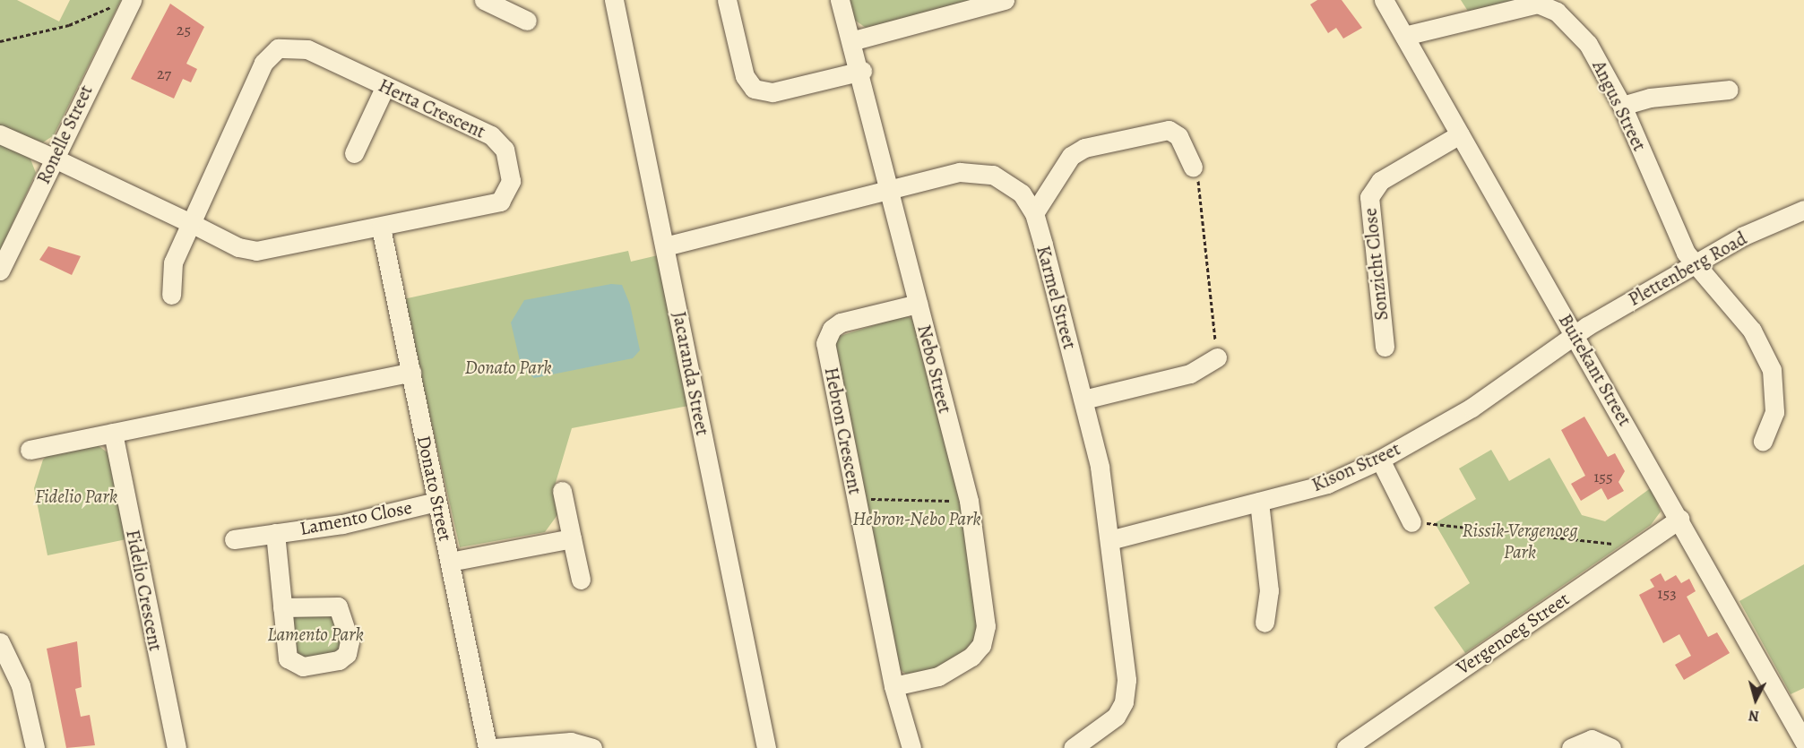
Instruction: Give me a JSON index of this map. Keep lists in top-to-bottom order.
{
  "streets": {
    "street": [
      "Angus Street",
      "Herta Crescent",
      "Ronelle Street",
      "Sonzicht Close",
      "Plettenberg Road",
      "Karmel Street",
      "Nebo Street",
      "Buitekant Street",
      "Jacaranda Street",
      "Hebron Crescent",
      "Kison Street",
      "Donato Street",
      "Lamento Close",
      "Fidelio Crescent",
      "Vergenoeg Street"
    ]
  },
  "crossings": [
    ["Angus Street", "Plettenberg Road"],
    ["Angus Street", "Buitekant Street"],
    ["Herta Crescent", "Ronelle Street"],
    ["Herta Crescent", "Donato Street"],
    ["Sonzicht Close", "Buitekant Street"],
    ["Plettenberg Road", "Buitekant Street"],
    ["Plettenberg Road", "Kison Street"],
    ["Karmel Street", "Nebo Street"],
    ["Karmel Street", "Jacaranda Street"],
    ["Karmel Street", "Kison Street"],
    ["Nebo Street", "Hebron Crescent"],
    ["Buitekant Street", "Kison Street"],
    ["Buitekant Street", "Vergenoeg Street"],
    ["Donato Street", "Lamento Close"]
  ],
  "parks": [
    "Donato Park",
    "Fidelio Park",
    "Hebron-Nebo Park",
    "Rissik-Vergenoeg Park",
    "Lamento Park"
  ],
  "house_numbers": [
    "25",
    "27",
    "155",
    "153"
  ],
  "north": "bottom"
}
